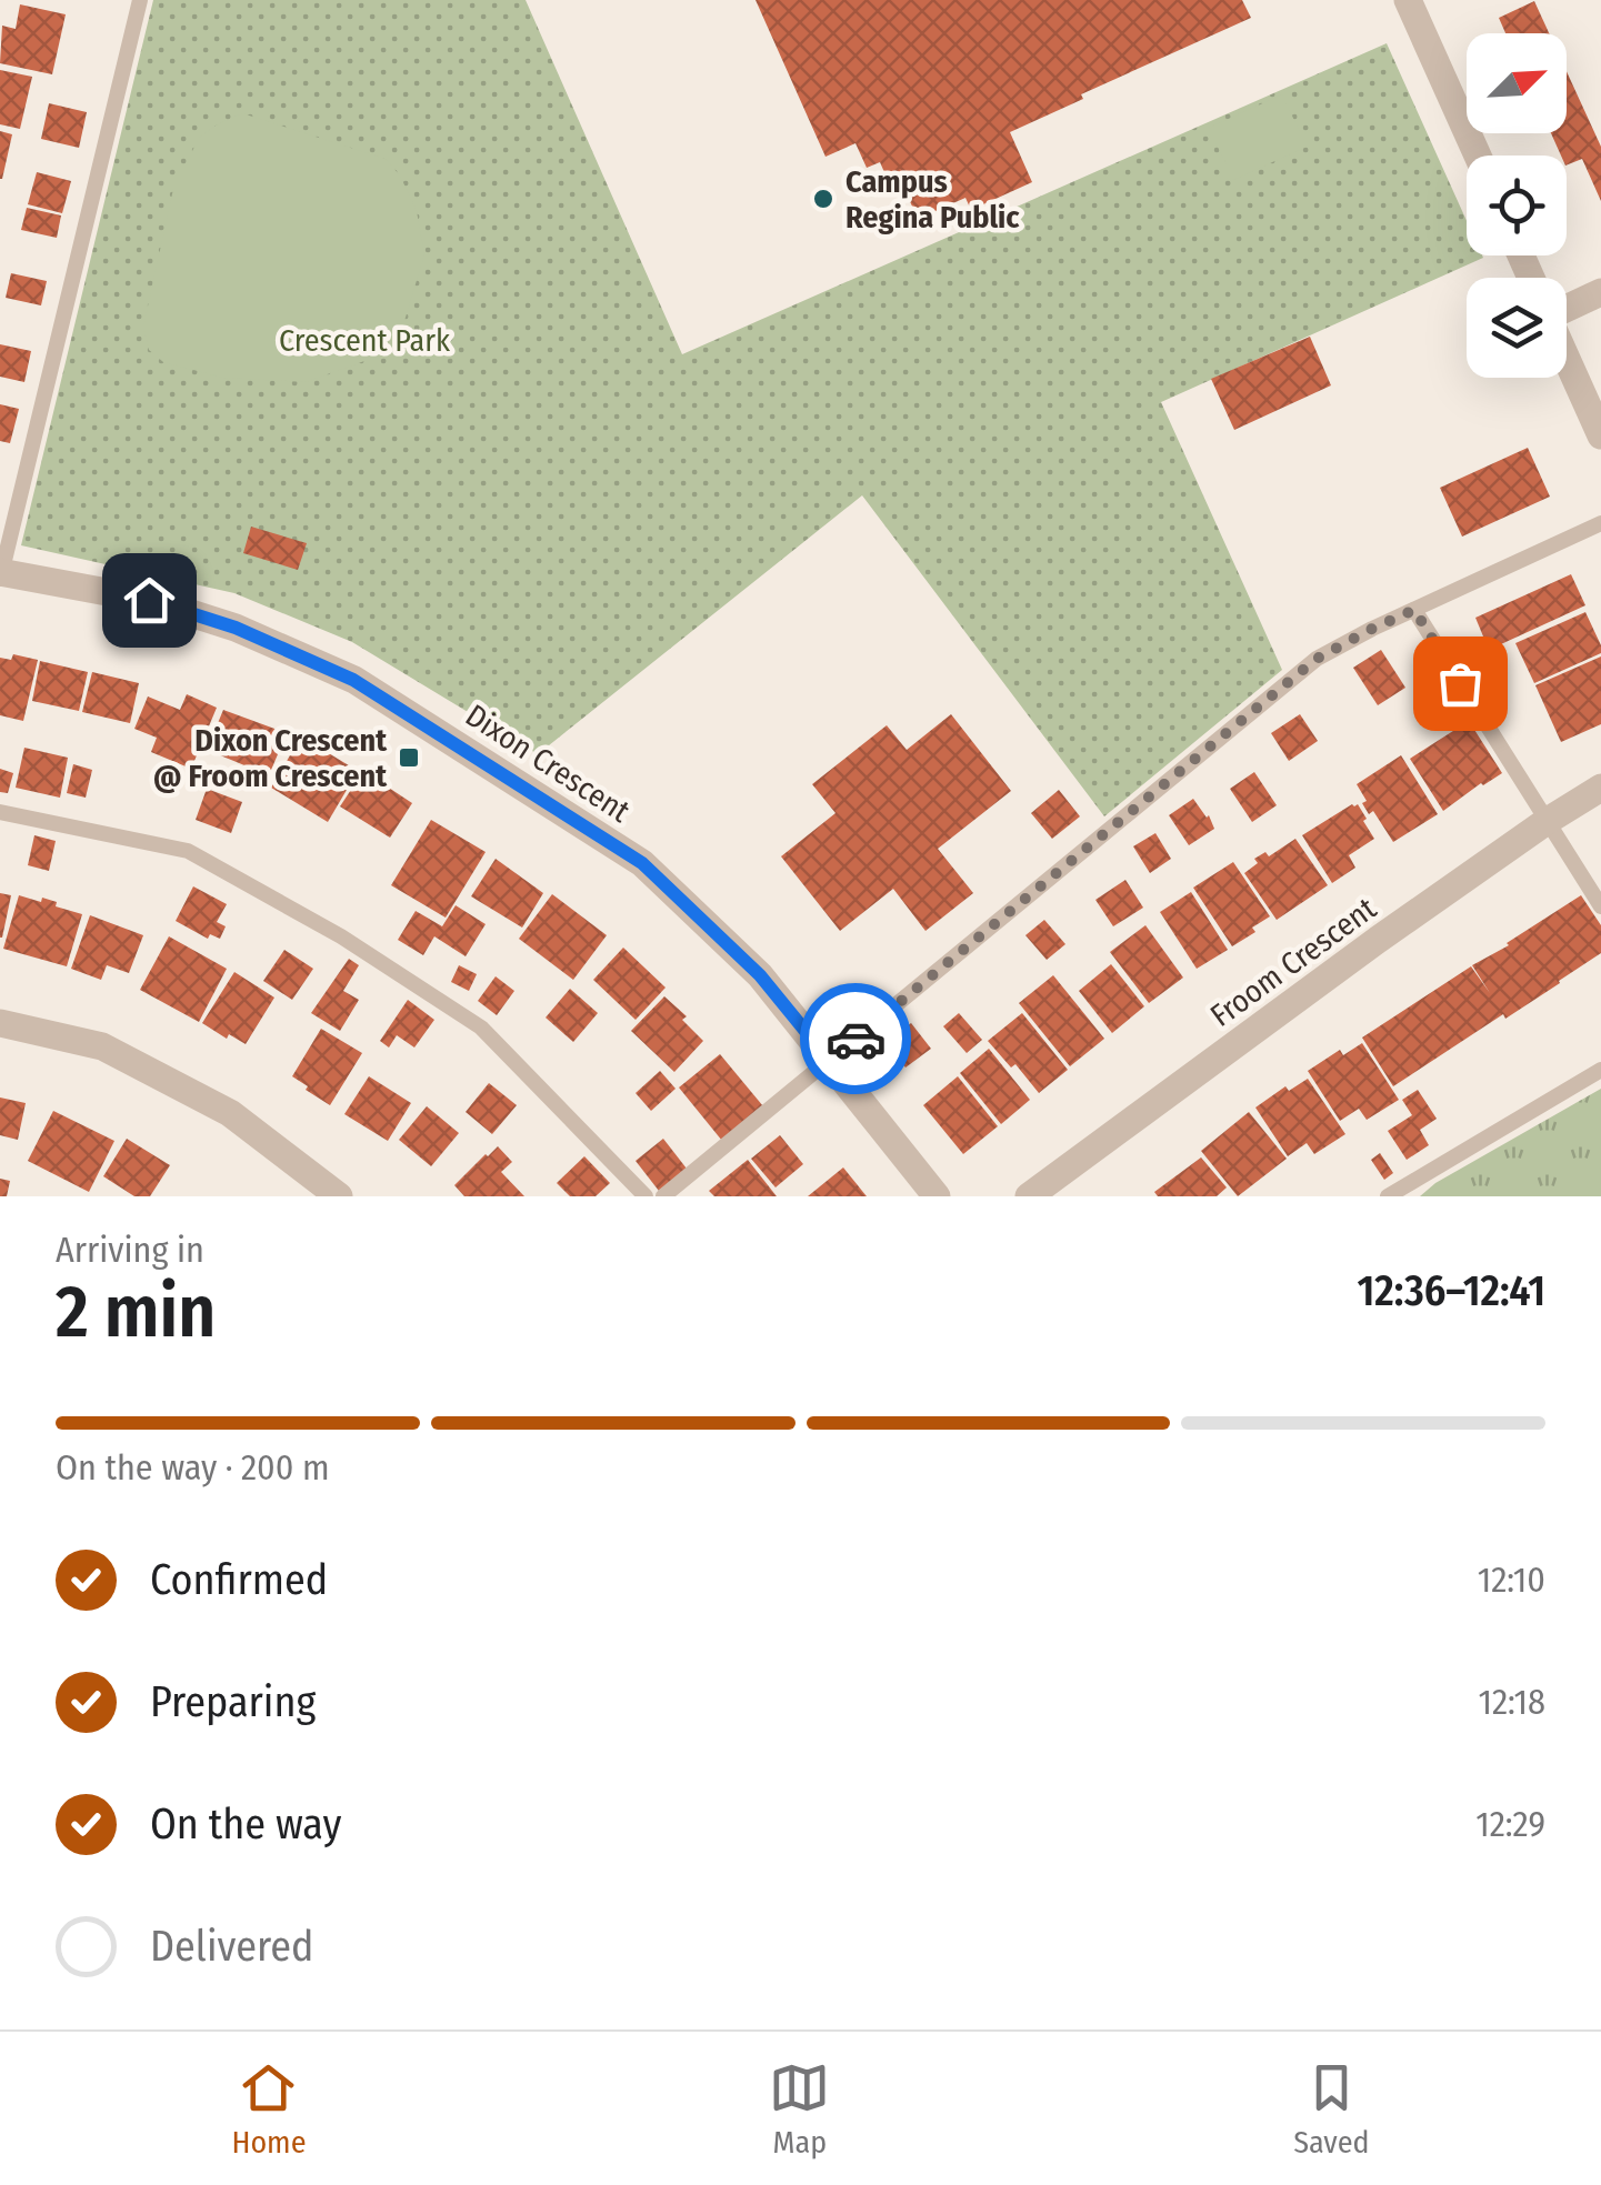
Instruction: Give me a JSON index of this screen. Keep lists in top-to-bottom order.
{
  "streets": {
    "street": ["Dixon Crescent", "Froom Crescent"]
  },
  "parks": ["Crescent Park"],
  "places": {
    "other": ["Campus Regina Public"],
    "transit": ["Dixon Crescent @ Froom Crescent"]
  },
  "north": "top right",
  "page": {
    "heading": ["2 min", "Arriving in", "12:36–12:41"],
    "bar": "On the way · 200 m",
    "list": [
      ["Confirmed", "12:10"],
      ["Preparing", "12:18"],
      ["On the way", "12:29"],
      "Delivered"
    ],
    "tabs": ["Home", "Map", "Saved"]
  }
}
